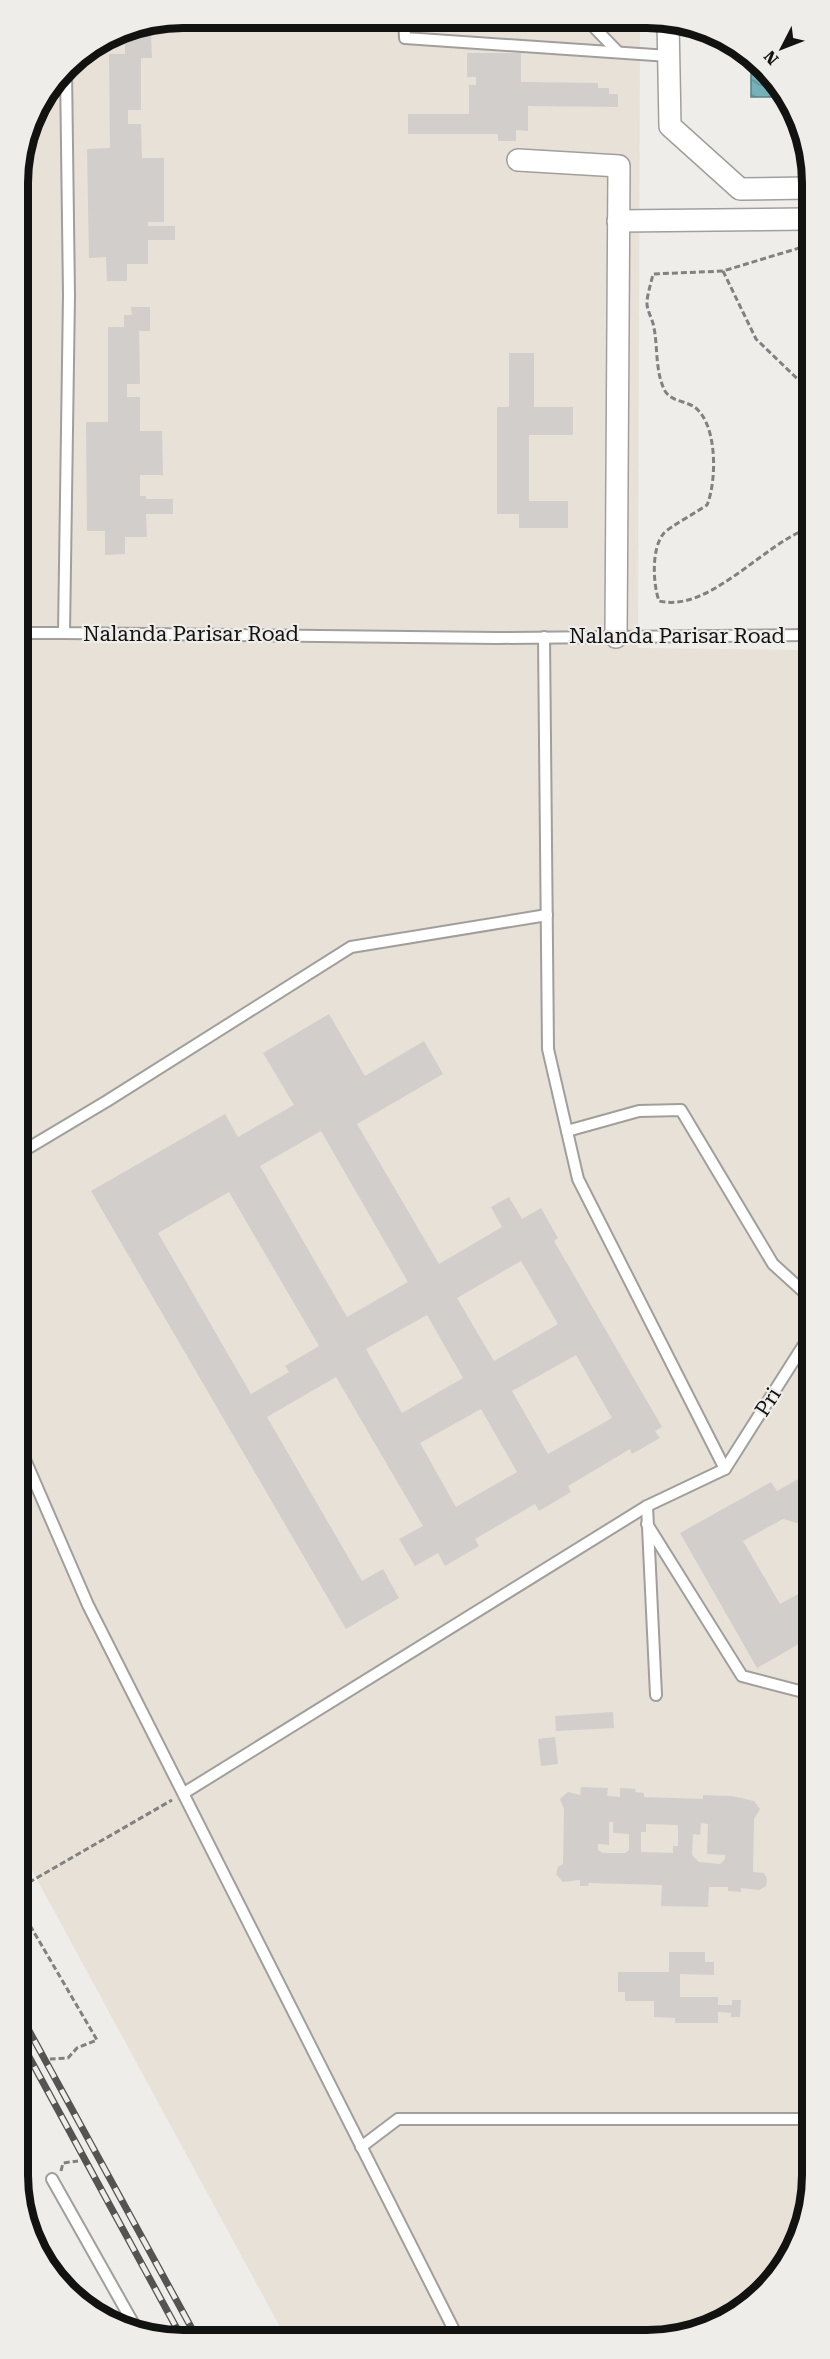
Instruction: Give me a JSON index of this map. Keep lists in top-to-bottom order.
{
  "streets": {
    "lane": ["Nalanda Parisar Road", "Pri"]
  },
  "north": "bottom left"
}
